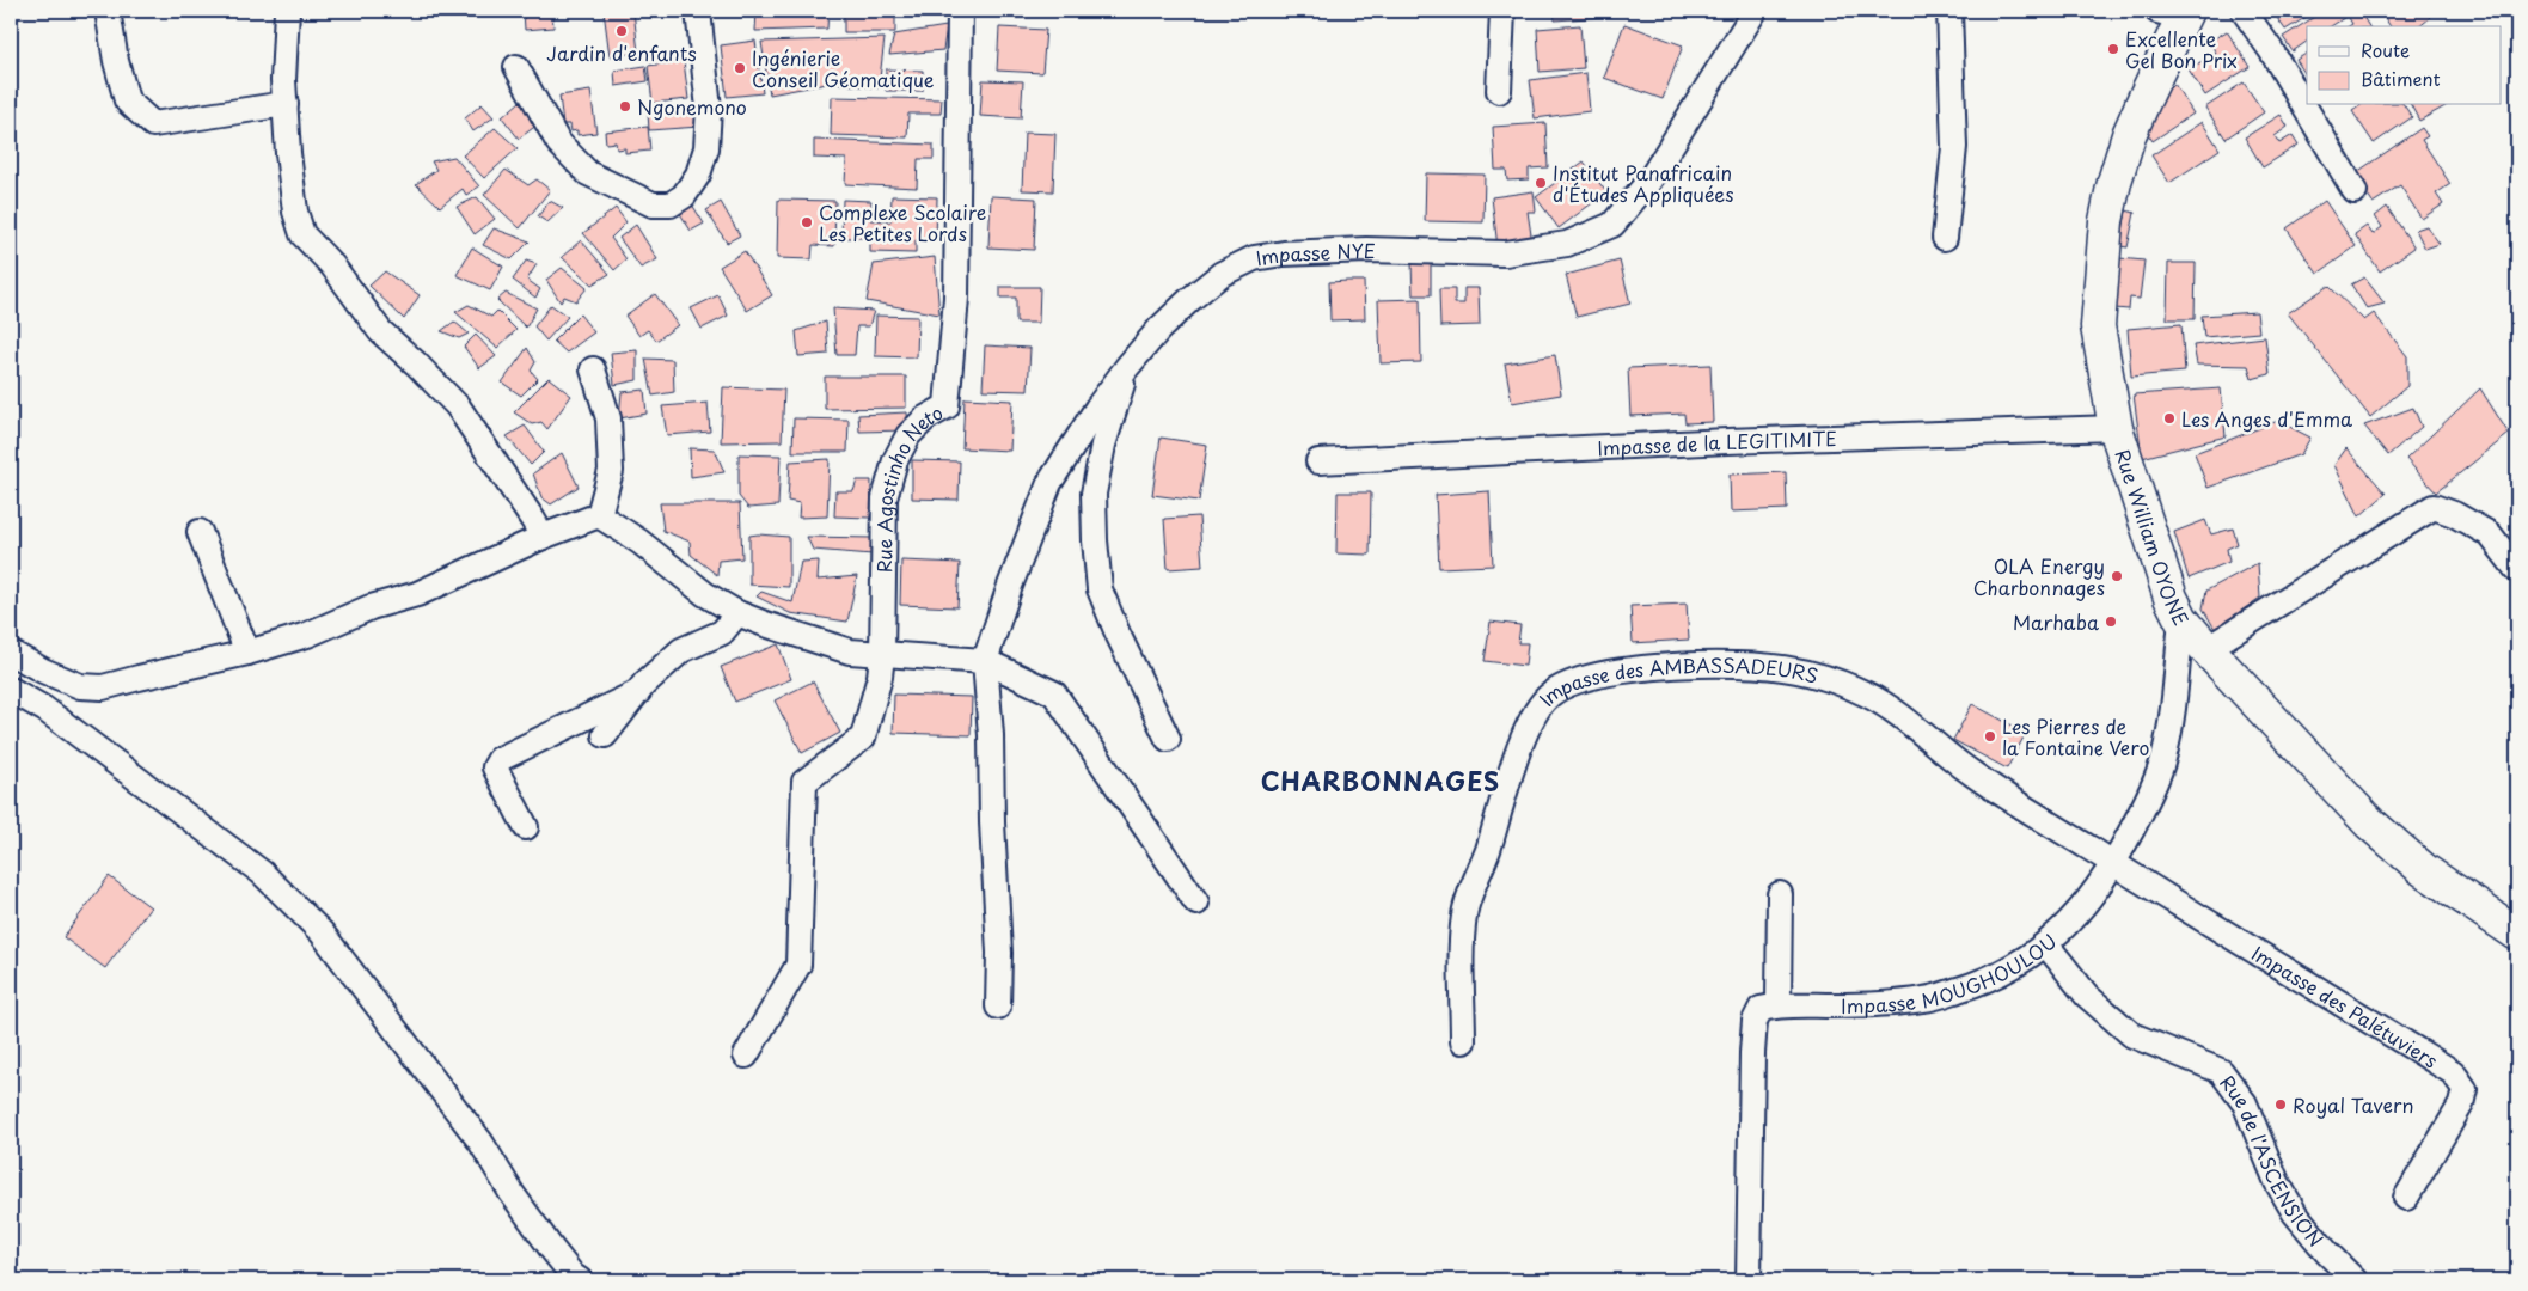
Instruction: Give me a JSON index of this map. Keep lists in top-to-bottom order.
{
  "streets": {
    "street": [
      "Impasse NYE",
      "Impasse de la LEGITIMITE",
      "Rue Agostinho Neto",
      "Rue William OYONE",
      "Impasse des AMBASSADEURS",
      "Impasse MOUGHOULOU",
      "Impasse des Palétuviers",
      "Rue de l'ASCENSION"
    ]
  },
  "crossings": [
    ["Impasse de la LEGITIMITE", "Rue William OYONE"],
    ["Rue William OYONE", "Impasse MOUGHOULOU"],
    ["Impasse des AMBASSADEURS", "Impasse MOUGHOULOU"],
    ["Impasse des AMBASSADEURS", "Impasse des Palétuviers"],
    ["Impasse MOUGHOULOU", "Impasse des Palétuviers"],
    ["Impasse MOUGHOULOU", "Rue de l'ASCENSION"]
  ],
  "districts": ["CHARBONNAGES"],
  "places": [
    "Jardin d'enfants",
    "Excellente Gel Bon Prix",
    "Ingénierie Conseil Géomatique",
    "Ngonemono",
    "Institut Panafricain d'Études Appliquées",
    "Complexe Scolaire Les Petites Lords",
    "Les Anges d'Emma",
    "OLA Energy Charbonnages",
    "Marhaba",
    "Les Pierres de la Fontaine Vero",
    "Royal Tavern"
  ],
  "legend": ["Route", "Bâtiment"]
}
